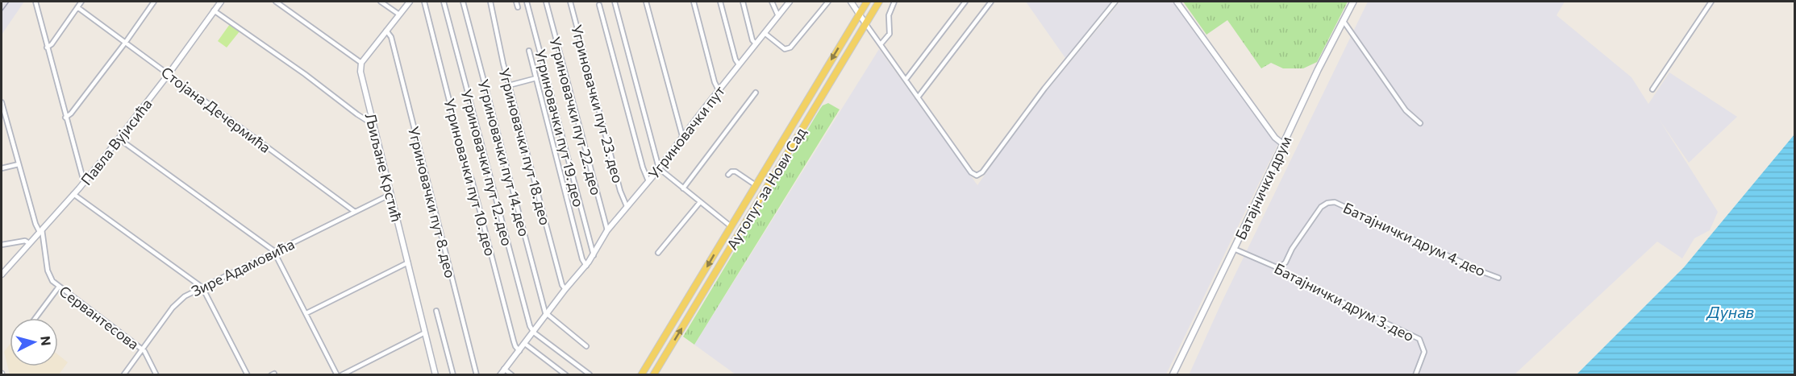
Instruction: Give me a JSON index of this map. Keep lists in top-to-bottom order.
{
  "streets": {
    "main road": ["Батајнички друм", "Аутопут за Нови Сад"],
    "street": [
      "Угриновачки пут 23. део",
      "Стојана Дечермића",
      "Угриновачки пут 22. део",
      "Угриновачки пут 19. део",
      "Угриновачки пут",
      "Павла Вујисића",
      "Угриновачки пут 18. део",
      "Угриновачки пут 14. део",
      "Љиљане Крстић",
      "Угриновачки пут 12. део",
      "Угриновачки пут 10. део",
      "Угриновачки пут 8. део",
      "Батајнички друм 4. део",
      "Зире Адамовића",
      "Батајнички друм 3. део",
      "Сервантесова"
    ]
  },
  "crossings": [
    ["Угриновачки пут 23. део", "Угриновачки пут"],
    ["Стојана Дечермића", "Павла Вујисића"],
    ["Стојана Дечермића", "Зире Адамовића"],
    ["Угриновачки пут 22. део", "Угриновачки пут"],
    ["Угриновачки пут 19. део", "Угриновачки пут"],
    ["Угриновачки пут", "Угриновачки пут 18. део"],
    ["Угриновачки пут", "Угриновачки пут 14. део"],
    ["Угриновачки пут", "Угриновачки пут 12. део"],
    ["Угриновачки пут", "Угриновачки пут 10. део"],
    ["Павла Вујисића", "Сервантесова"],
    ["Љиљане Крстић", "Зире Адамовића"],
    ["Батајнички друм", "Батајнички друм 3. део"],
    ["Батајнички друм 4. део", "Батајнички друм 3. део"],
    ["Зире Адамовића", "Сервантесова"]
  ],
  "water": ["Дунав"],
  "north": "right"
}
